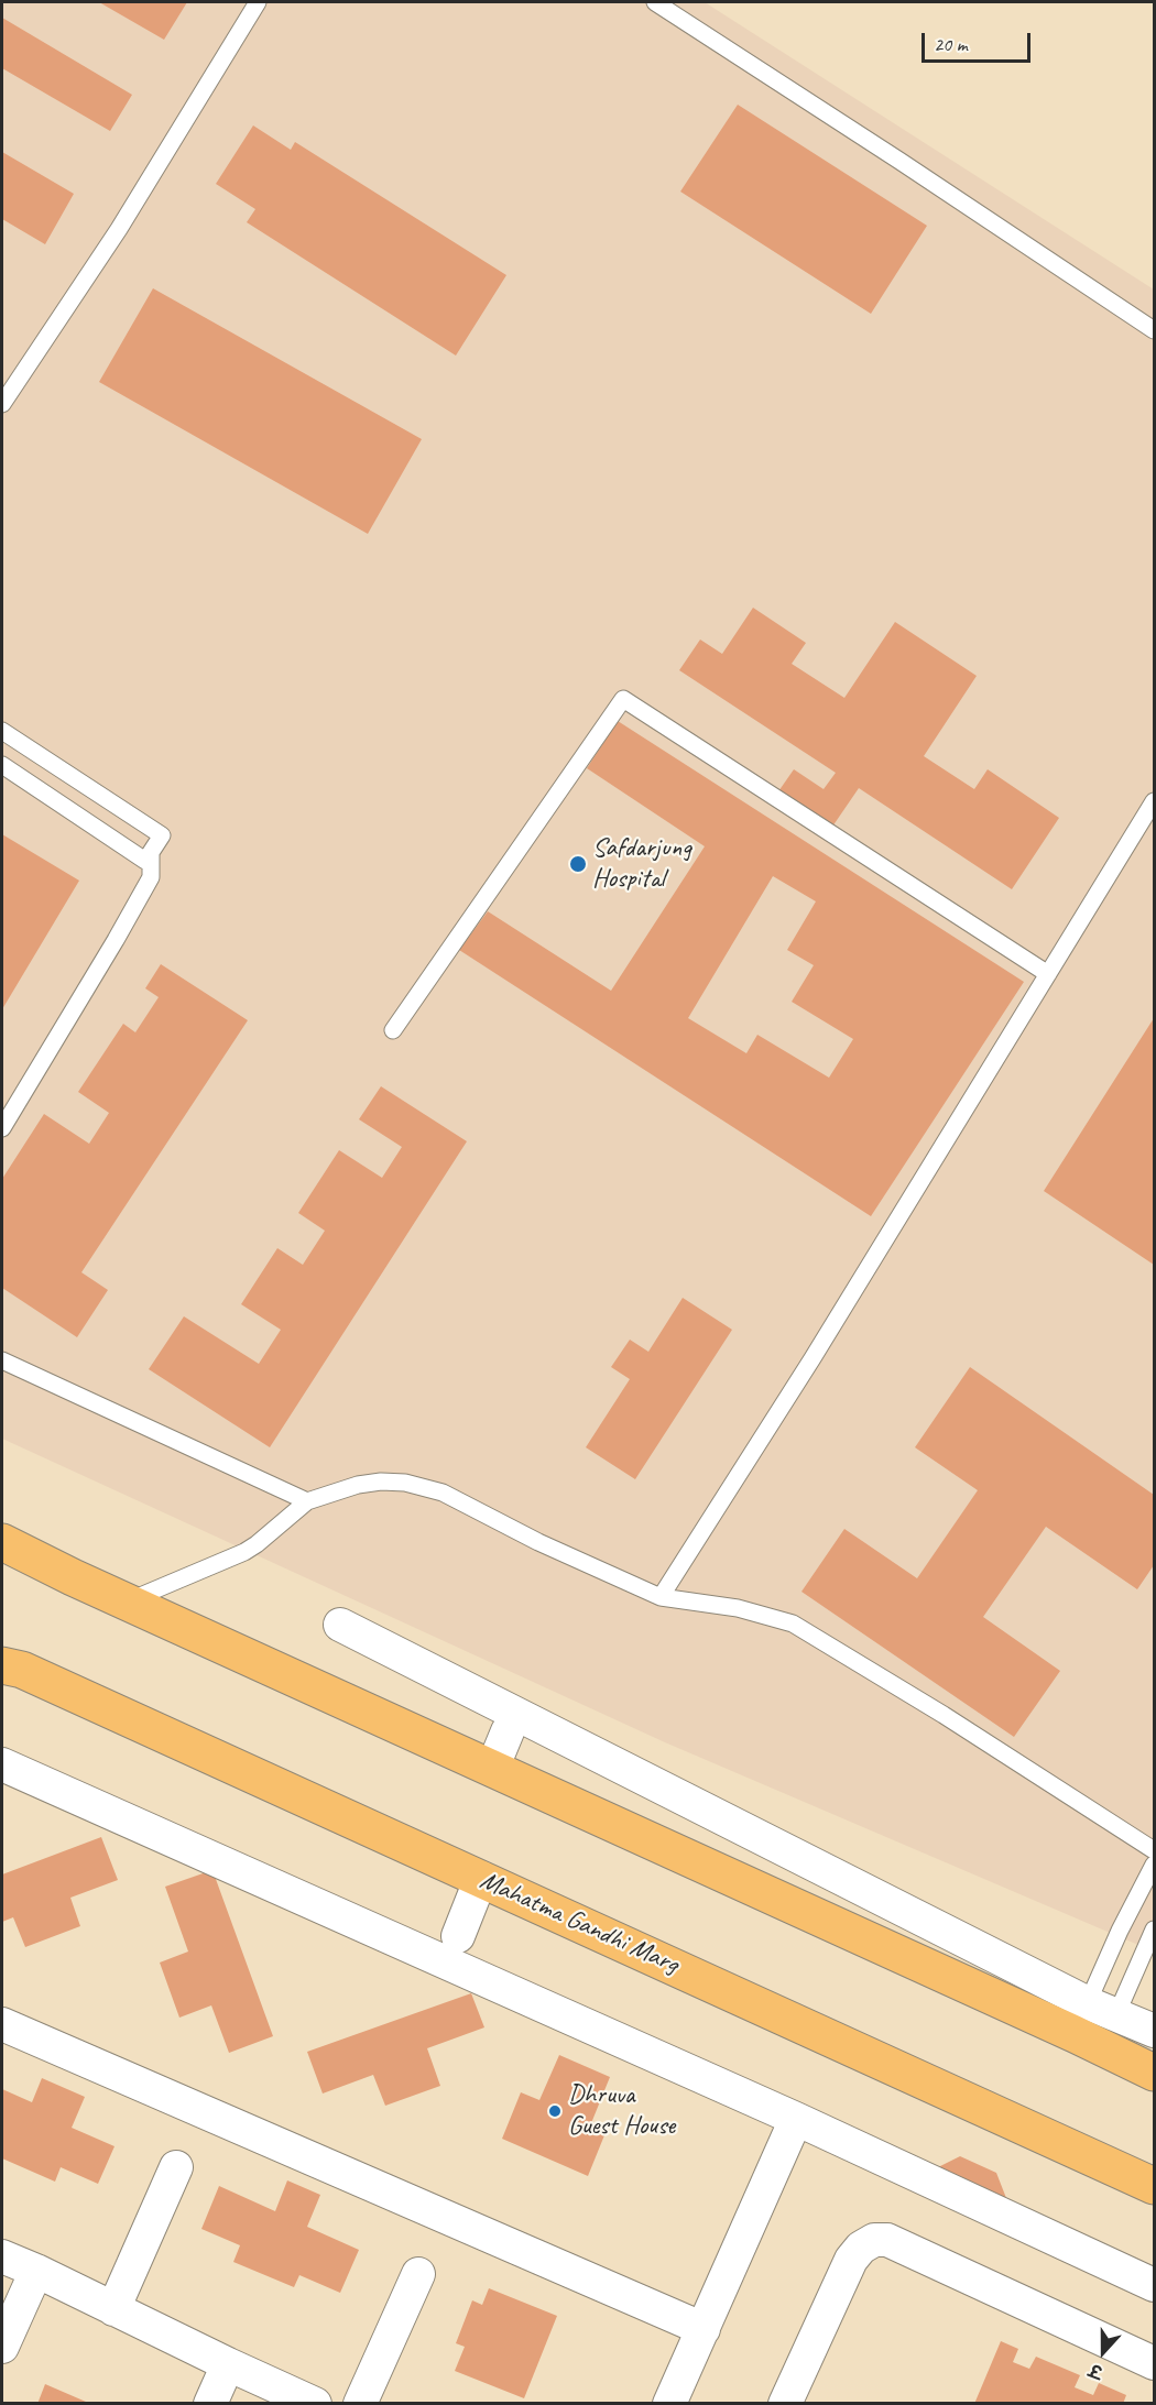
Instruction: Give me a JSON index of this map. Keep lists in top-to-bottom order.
{
  "streets": {
    "main road": ["Mahatma Gandhi Marg"]
  },
  "places": ["Safdarjung Hospital", "Dhruva Guest House"],
  "scale_bar": "20 m",
  "north": "bottom"
}
